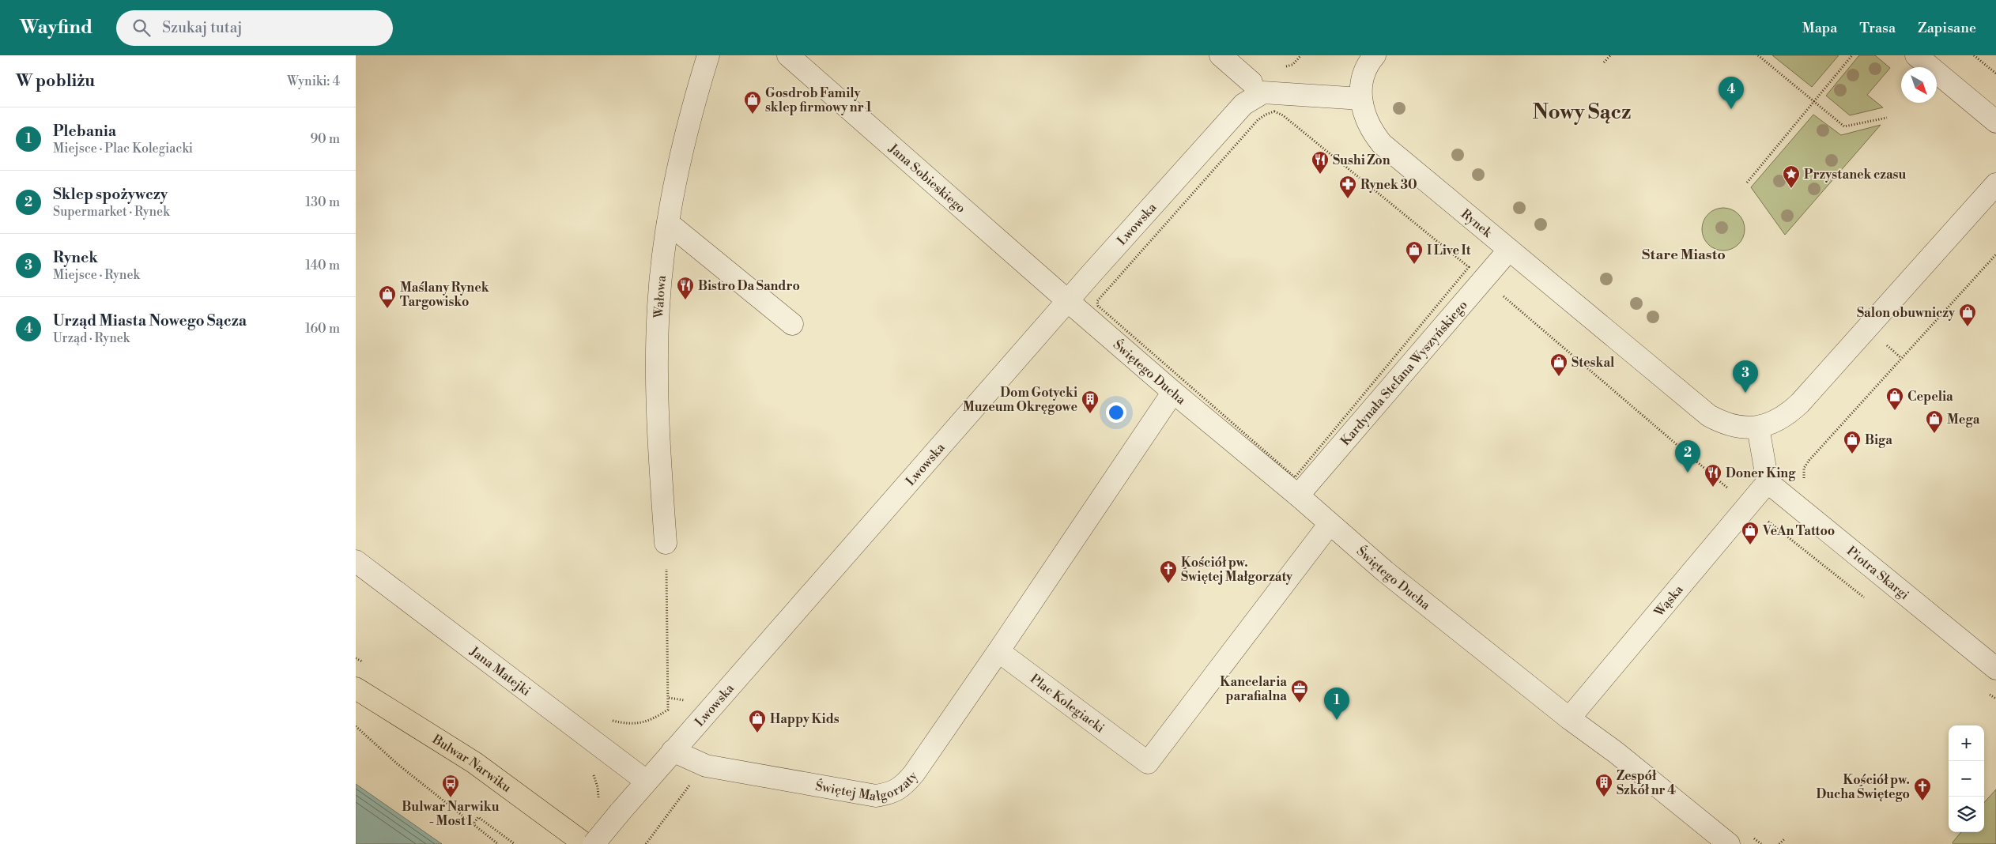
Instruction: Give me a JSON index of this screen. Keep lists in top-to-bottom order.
{
  "streets": {
    "main road": ["Bulwar Narwiku"],
    "street": [
      "Jana Sobieskiego",
      "Rynek",
      "Lwowska",
      "Wałowa",
      "Świętego Ducha",
      "Kardynała Stefana Wyszyńskiego",
      "Piotra Skargi",
      "Wąska",
      "Jana Matejki",
      "Plac Kolegiacki",
      "Świętej Małgorzaty"
    ]
  },
  "crossings": [
    ["Jana Sobieskiego", "Lwowska"],
    ["Jana Sobieskiego", "Świętego Ducha"],
    ["Rynek", "Kardynała Stefana Wyszyńskiego"],
    ["Lwowska", "Świętego Ducha"],
    ["Lwowska", "Jana Matejki"],
    ["Lwowska", "Świętej Małgorzaty"],
    ["Świętego Ducha", "Kardynała Stefana Wyszyńskiego"],
    ["Świętego Ducha", "Wąska"],
    ["Świętego Ducha", "Plac Kolegiacki"],
    ["Piotra Skargi", "Wąska"],
    ["Plac Kolegiacki", "Świętej Małgorzaty"]
  ],
  "districts": ["Nowy Sącz", "Stare Miasto"],
  "places": {
    "shop": [
      "Gosdrob Family sklep firmowy nr 1",
      "I Live It",
      "Maślany Rynek Targowisko",
      "Salon obuwniczy",
      "Steskal",
      "Cepelia",
      "Mega",
      "Biga",
      "VeAn Tattoo",
      "Happy Kids"
    ],
    "restaurant": ["Sushi Zon", "Bistro Da Sandro", "Doner King"],
    "place": ["Przystanek czasu"],
    "pharmacy": ["Rynek 30"],
    "building": ["Dom Gotycki Muzeum Okręgowe", "Zespół Szkół nr 4"],
    "church": ["Kościół pw. Świętej Małgorzaty", "Kościół pw. Ducha Świętego"],
    "office": ["Kancelaria parafialna"],
    "bus stop": ["Bulwar Narwiku - Most I"]
  },
  "north": "bottom right",
  "page": {
    "header": "Wayfind",
    "search": "Szukaj tutaj",
    "nav": ["Mapa", "Trasa", "Zapisane"],
    "heading": ["W pobliżu", "Wyniki: 4"],
    "pins": [
      "4",
      "3",
      "2",
      "1"
    ],
    "list": [
      {
        "mark": "1",
        "name": "Plebania",
        "note": "Miejsce · Plac Kolegiacki",
        "value": "90 m"
      },
      {
        "mark": "2",
        "name": "Sklep spożywczy",
        "note": "Supermarket · Rynek",
        "value": "130 m"
      },
      {
        "mark": "3",
        "name": "Rynek",
        "note": "Miejsce · Rynek",
        "value": "140 m"
      },
      {
        "mark": "4",
        "name": "Urząd Miasta Nowego Sącza",
        "note": "Urząd · Rynek",
        "value": "160 m"
      }
    ],
    "map_buttons": ["+", "−"]
  }
}
